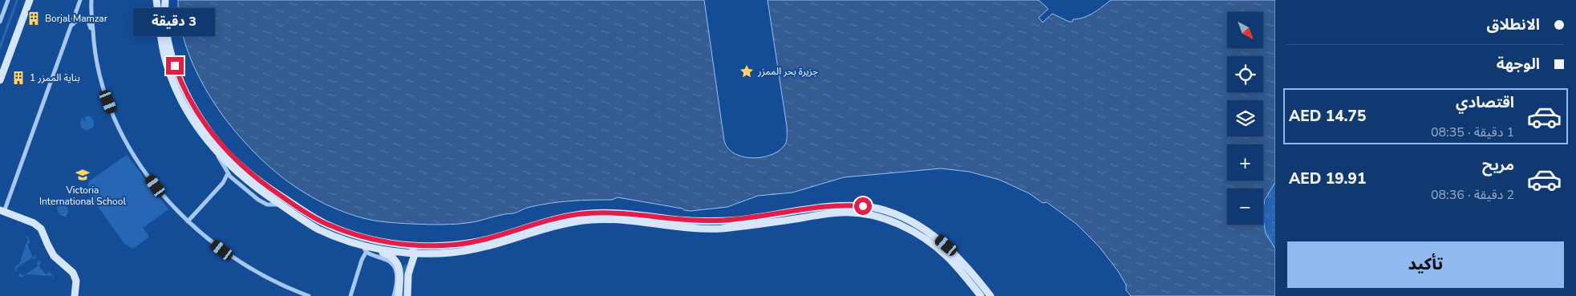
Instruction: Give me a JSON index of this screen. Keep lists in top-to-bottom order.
{
  "places": {
    "building": ["Borjal Mamzar", "بناية الممزر 1"],
    "place": ["جزيرة بحر الممزر"],
    "school or university": ["Victoria International School"]
  },
  "north": "bottom right",
  "page": {
    "banner": ["الانطلاق", "الوجهة"],
    "bubble": "3 دقيقة",
    "map_buttons": ["+", "−"],
    "list": [
      {
        "name": "اقتصادي",
        "note": "1 دقيقة · 08:35",
        "value": "AED 14.75"
      },
      {
        "name": "مريح",
        "note": "2 دقيقة · 08:36",
        "value": "AED 19.91"
      }
    ],
    "buttons": "تأكيد"
  }
}
